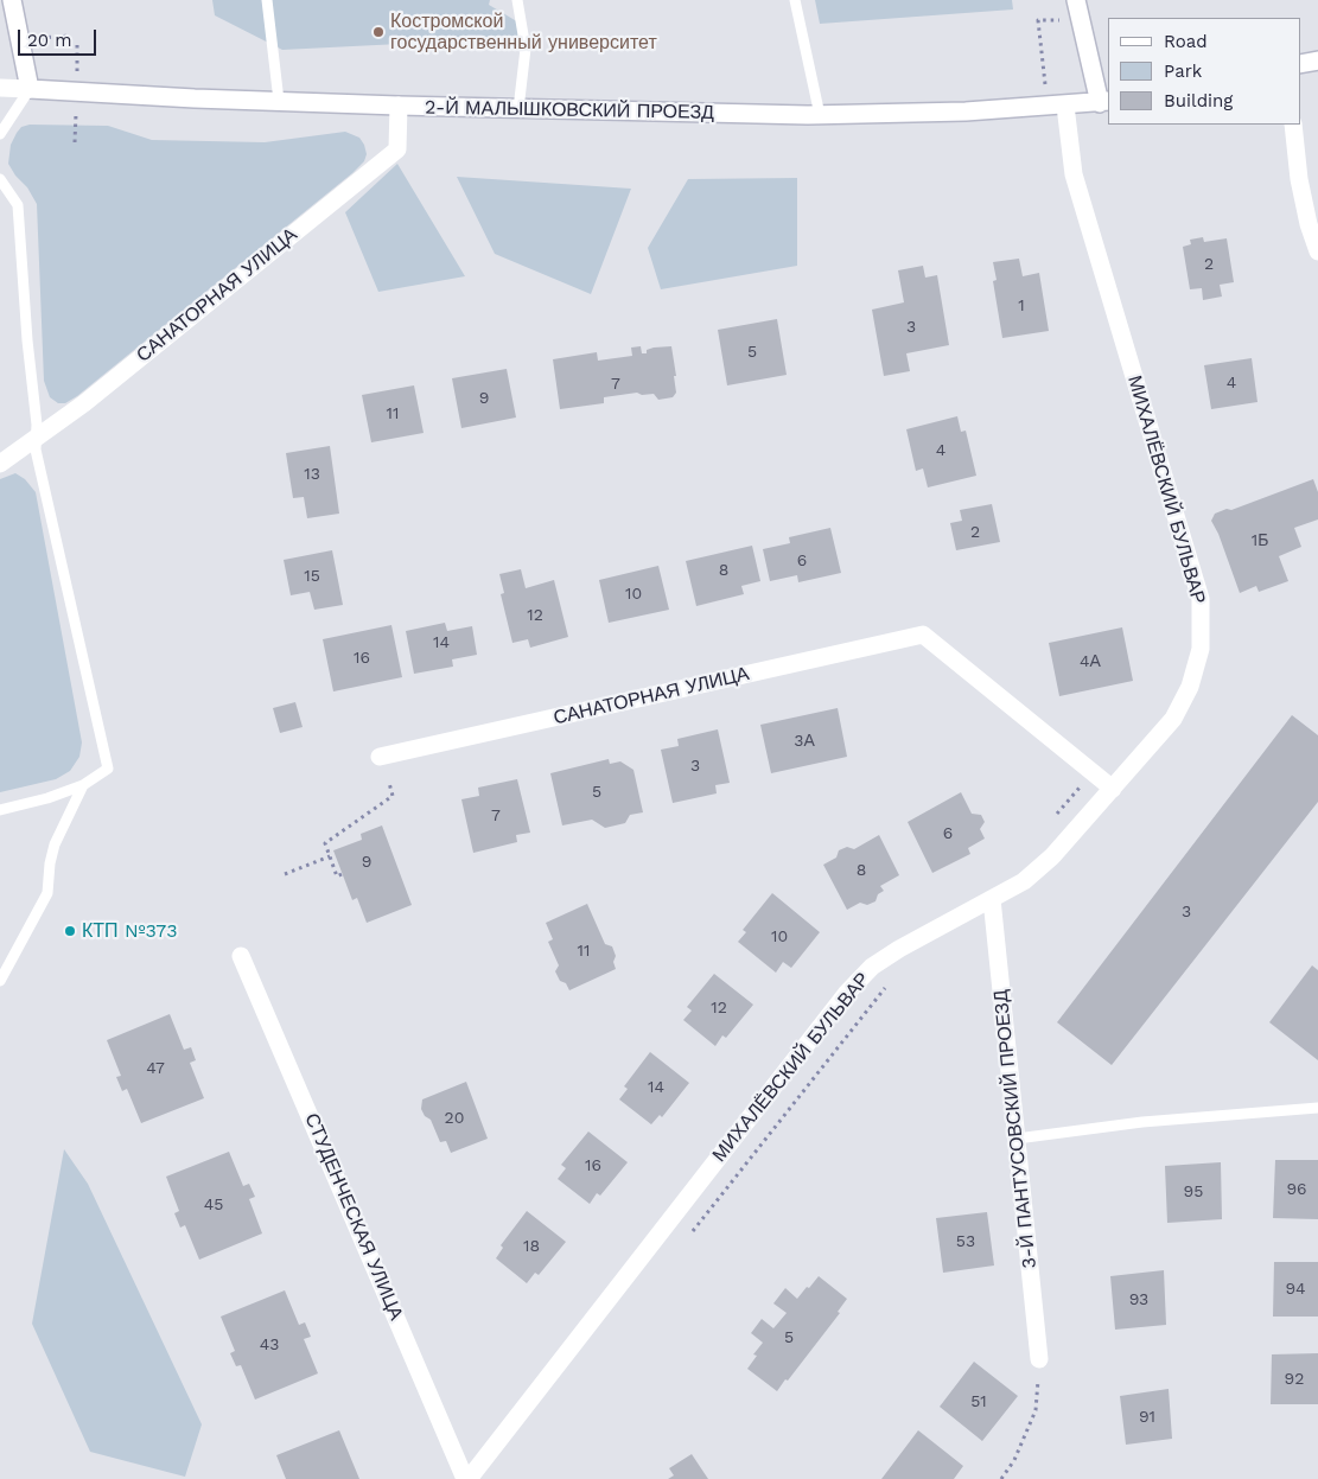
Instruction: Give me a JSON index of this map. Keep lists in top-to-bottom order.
{
  "streets": {
    "street": [
      "2-Й МАЛЫШКОВСКИЙ ПРОЕЗД",
      "САНАТОРНАЯ УЛИЦА",
      "МИХАЛЁВСКИЙ БУЛЬВАР",
      "3-Й ПАНТУСОВСКИЙ ПРОЕЗД",
      "СТУДЕНЧЕСКАЯ УЛИЦА"
    ]
  },
  "crossings": [
    ["2-Й МАЛЫШКОВСКИЙ ПРОЕЗД", "САНАТОРНАЯ УЛИЦА"],
    ["2-Й МАЛЫШКОВСКИЙ ПРОЕЗД", "МИХАЛЁВСКИЙ БУЛЬВАР"],
    ["САНАТОРНАЯ УЛИЦА", "МИХАЛЁВСКИЙ БУЛЬВАР"],
    ["МИХАЛЁВСКИЙ БУЛЬВАР", "3-Й ПАНТУСОВСКИЙ ПРОЕЗД"],
    ["МИХАЛЁВСКИЙ БУЛЬВАР", "СТУДЕНЧЕСКАЯ УЛИЦА"]
  ],
  "places": ["Костромской государственный университет", "КТП №373"],
  "house_numbers": [
    "2",
    "1",
    "3",
    "5",
    "4",
    "7",
    "9",
    "11",
    "4",
    "13",
    "2",
    "1Б",
    "6",
    "8",
    "15",
    "10",
    "12",
    "14",
    "16",
    "4А",
    "3А",
    "3",
    "5",
    "7",
    "6",
    "9",
    "8",
    "3",
    "10",
    "11",
    "12",
    "47",
    "14",
    "20",
    "16",
    "96",
    "95",
    "45",
    "53",
    "18",
    "94",
    "93",
    "5",
    "43",
    "92",
    "51",
    "91"
  ],
  "legend": ["Road", "Park", "Building"],
  "scale_bar": "20 m"
}
